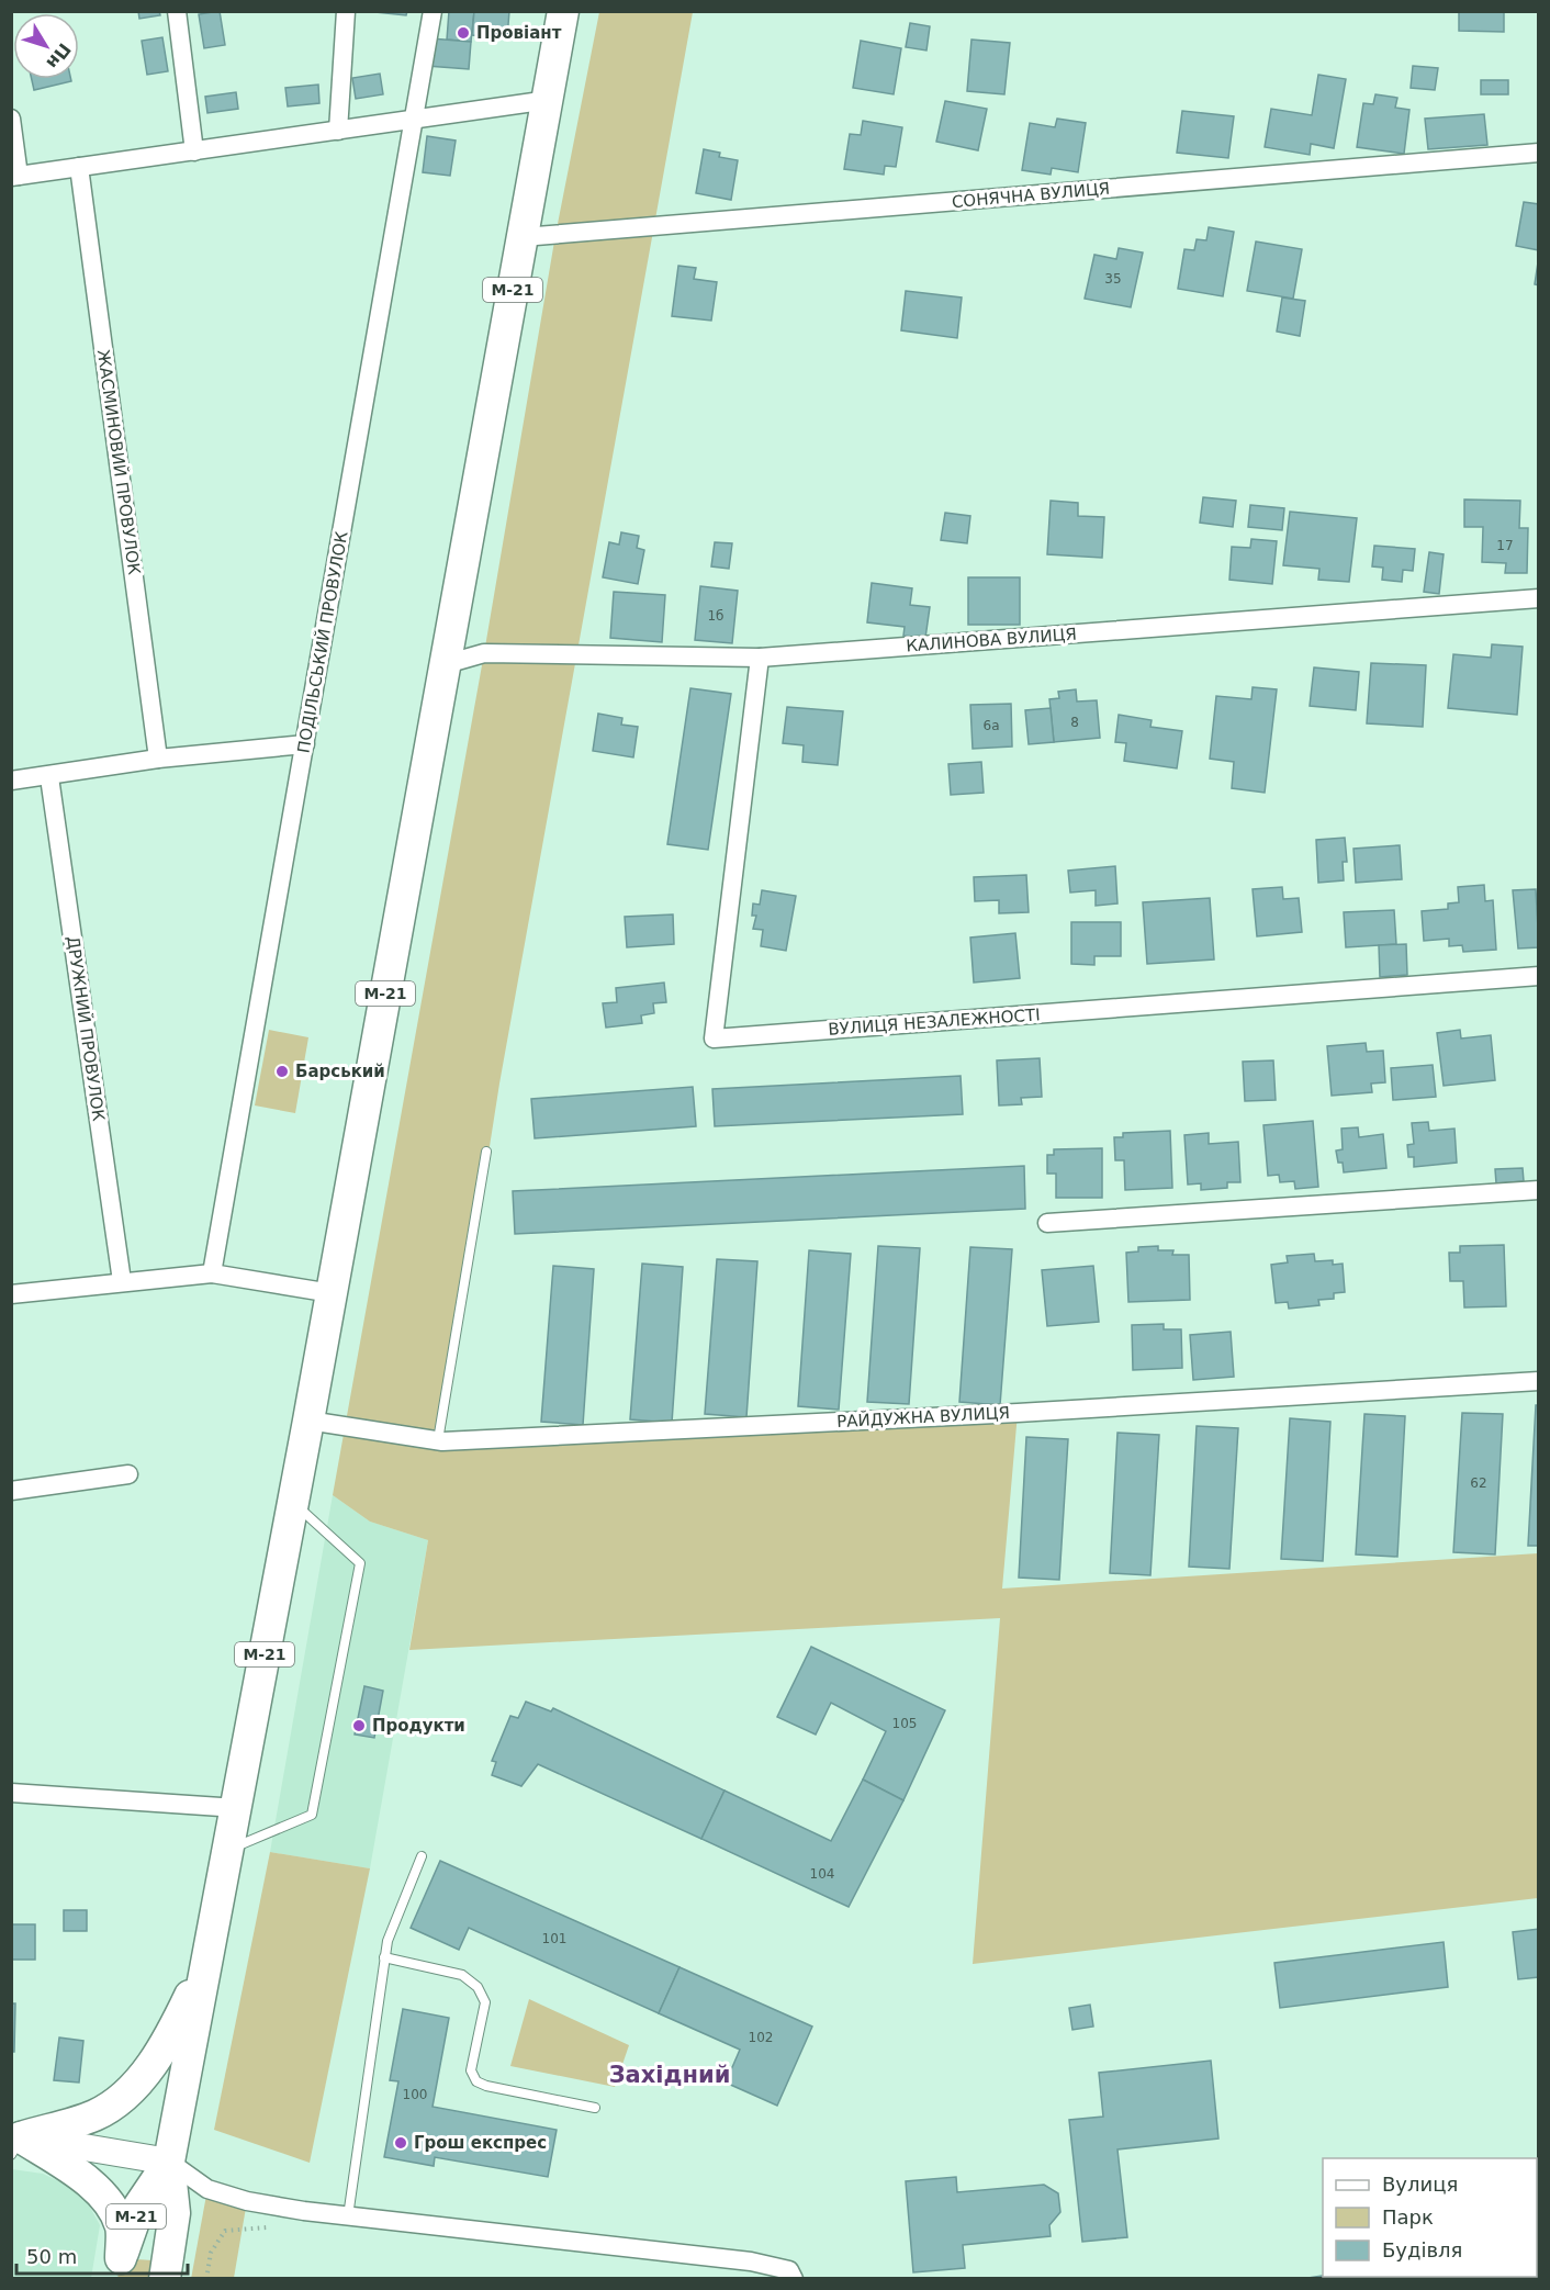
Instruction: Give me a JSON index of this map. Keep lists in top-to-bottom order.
{
  "streets": {
    "highway": ["М-21"],
    "street": [
      "СОНЯЧНА ВУЛИЦЯ",
      "ЖАСМИНОВИЙ ПРОВУЛОК",
      "КАЛИНОВА ВУЛИЦЯ",
      "ПОДІЛЬСЬКИЙ ПРОВУЛОК",
      "ВУЛИЦЯ НЕЗАЛЕЖНОСТІ",
      "ДРУЖНИЙ ПРОВУЛОК",
      "РАЙДУЖНА ВУЛИЦЯ"
    ]
  },
  "crossings": [
    ["СОНЯЧНА ВУЛИЦЯ", "М-21"],
    ["М-21", "КАЛИНОВА ВУЛИЦЯ"],
    ["М-21", "РАЙДУЖНА ВУЛИЦЯ"],
    ["КАЛИНОВА ВУЛИЦЯ", "ВУЛИЦЯ НЕЗАЛЕЖНОСТІ"]
  ],
  "districts": ["Західний"],
  "places": [
    "Провіант",
    "Барський",
    "Продукти",
    "Грош експрес"
  ],
  "house_numbers": [
    "35",
    "17",
    "1б",
    "8",
    "6а",
    "62",
    "105",
    "104",
    "101",
    "102",
    "100"
  ],
  "legend": ["Вулиця", "Парк", "Будівля"],
  "scale_bar": "50 m",
  "north": "bottom right"
}
